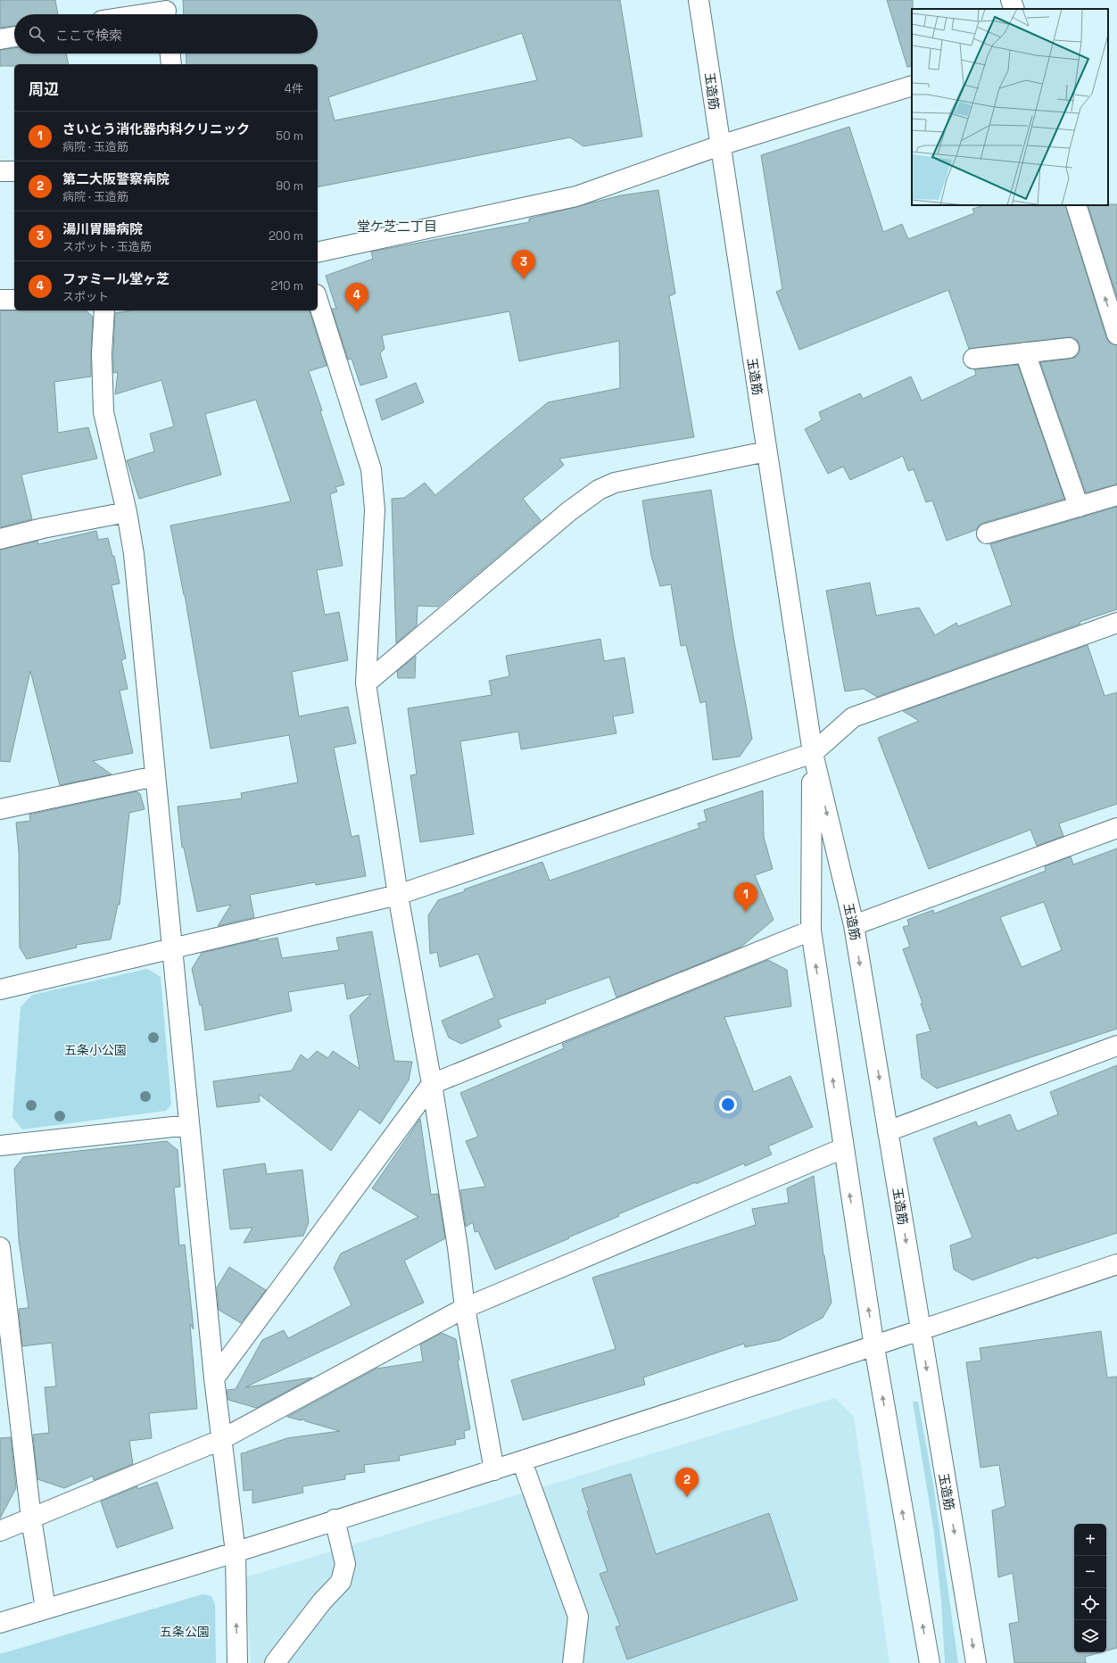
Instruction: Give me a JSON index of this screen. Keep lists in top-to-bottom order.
{
  "streets": {
    "street": ["玉造筋"]
  },
  "districts": ["堂ケ芝二丁目"],
  "parks": ["五条小公園", "五条公園"],
  "page": {
    "search": "ここで検索",
    "heading": ["周辺", "4件"],
    "list": [
      {
        "mark": "1",
        "name": "さいとう消化器内科クリニック",
        "note": "病院 · 玉造筋",
        "value": "50 m"
      },
      {
        "mark": "2",
        "name": "第二大阪警察病院",
        "note": "病院 · 玉造筋",
        "value": "90 m"
      },
      {
        "mark": "3",
        "name": "湯川胃腸病院",
        "note": "スポット · 玉造筋",
        "value": "200 m"
      },
      {
        "mark": "4",
        "name": "ファミール堂ヶ芝",
        "note": "スポット",
        "value": "210 m"
      }
    ],
    "pins": [
      "3",
      "4",
      "1",
      "2"
    ],
    "map_buttons": ["+", "−"]
  }
}
